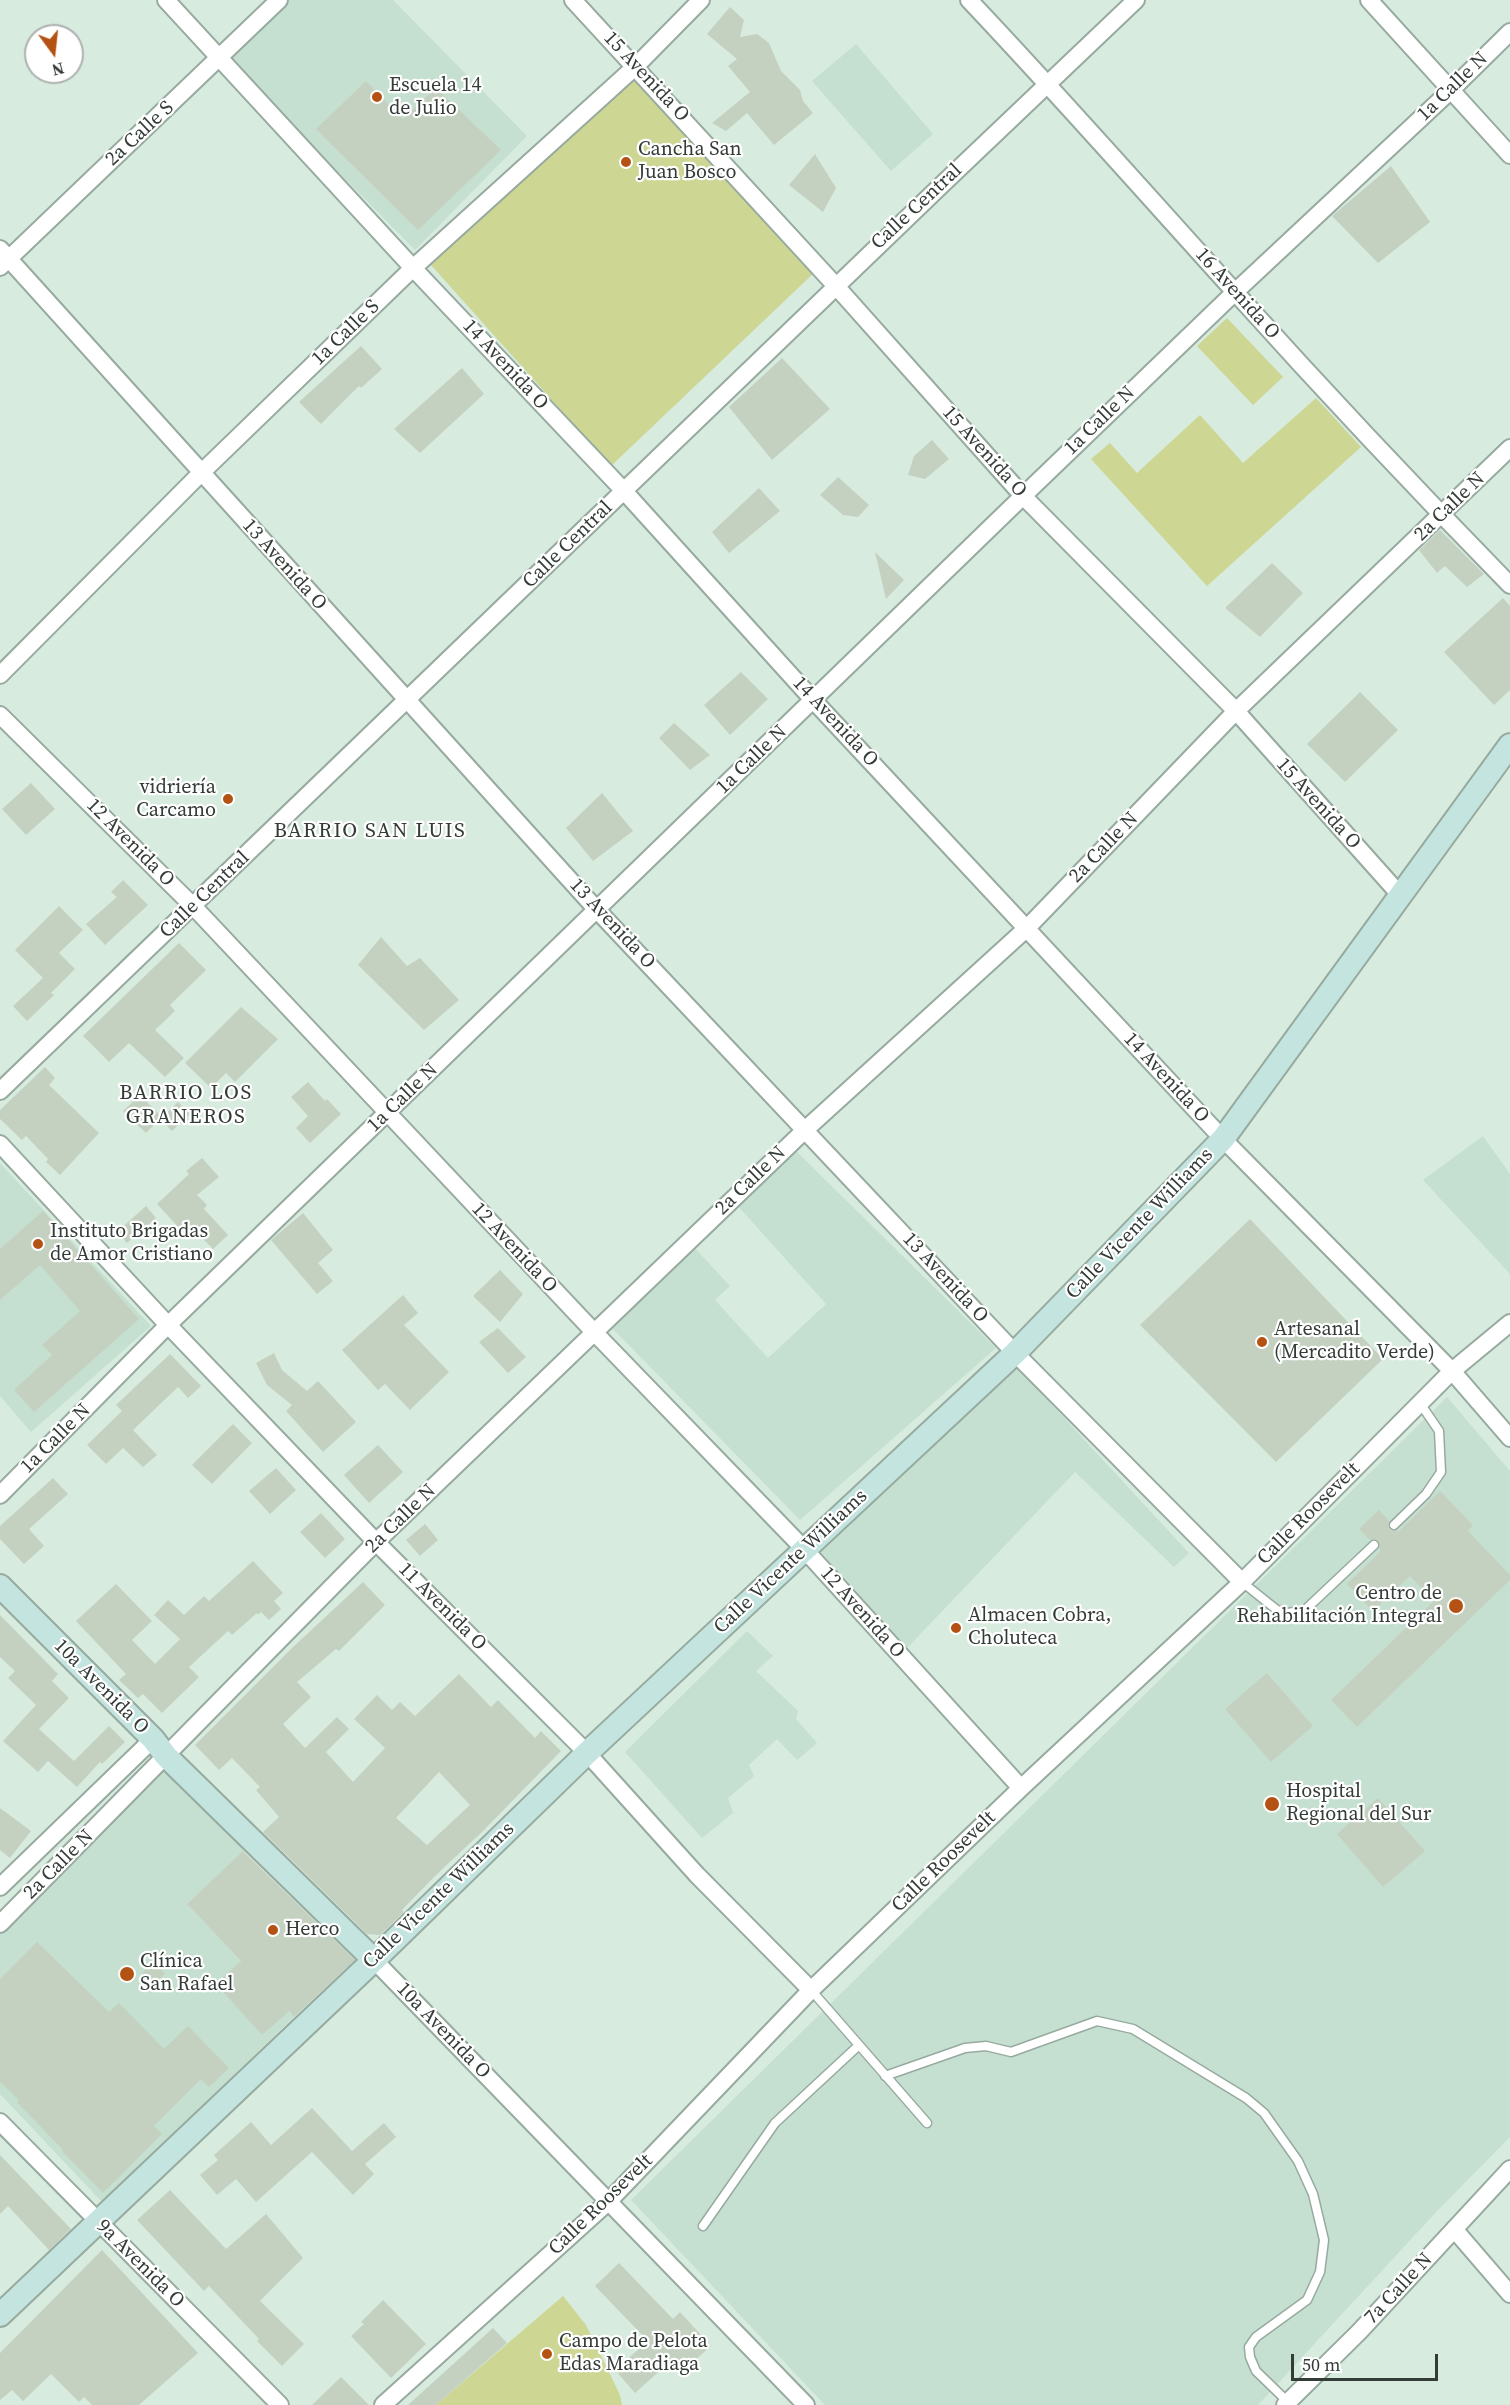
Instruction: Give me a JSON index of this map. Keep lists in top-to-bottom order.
{
  "streets": {
    "main road": ["Calle Vicente Williams", "10a Avenida O"],
    "street": [
      "15 Avenida O",
      "1a Calle N",
      "2a Calle S",
      "Calle Central",
      "16 Avenida O",
      "1a Calle S",
      "14 Avenida O",
      "2a Calle N",
      "13 Avenida O",
      "12 Avenida O",
      "Calle Roosevelt",
      "11 Avenida O",
      "9a Avenida O",
      "7a Calle N"
    ]
  },
  "crossings": [
    ["15 Avenida O", "1a Calle N"],
    ["15 Avenida O", "Calle Central"],
    ["15 Avenida O", "1a Calle S"],
    ["15 Avenida O", "2a Calle N"],
    ["15 Avenida O", "Calle Vicente Williams"],
    ["1a Calle N", "16 Avenida O"],
    ["1a Calle N", "14 Avenida O"],
    ["1a Calle N", "13 Avenida O"],
    ["1a Calle N", "12 Avenida O"],
    ["1a Calle N", "11 Avenida O"],
    ["2a Calle S", "14 Avenida O"],
    ["2a Calle S", "13 Avenida O"],
    ["Calle Central", "16 Avenida O"],
    ["Calle Central", "14 Avenida O"],
    ["Calle Central", "13 Avenida O"],
    ["Calle Central", "12 Avenida O"],
    ["16 Avenida O", "2a Calle N"],
    ["1a Calle S", "14 Avenida O"],
    ["1a Calle S", "13 Avenida O"],
    ["14 Avenida O", "2a Calle N"],
    ["14 Avenida O", "Calle Vicente Williams"],
    ["14 Avenida O", "Calle Roosevelt"],
    ["2a Calle N", "13 Avenida O"],
    ["2a Calle N", "12 Avenida O"],
    ["2a Calle N", "11 Avenida O"],
    ["2a Calle N", "10a Avenida O"],
    ["13 Avenida O", "Calle Vicente Williams"],
    ["13 Avenida O", "Calle Roosevelt"],
    ["12 Avenida O", "Calle Vicente Williams"],
    ["12 Avenida O", "Calle Roosevelt"],
    ["Calle Vicente Williams", "11 Avenida O"],
    ["Calle Vicente Williams", "10a Avenida O"],
    ["Calle Vicente Williams", "9a Avenida O"],
    ["Calle Roosevelt", "11 Avenida O"],
    ["Calle Roosevelt", "10a Avenida O"]
  ],
  "districts": ["BARRIO SAN LUIS", "BARRIO LOS GRANEROS"],
  "places": [
    "Escuela 14 de Julio",
    "Cancha San Juan Bosco",
    "vidriería Carcamo",
    "Instituto Brigadas de Amor Cristiano",
    "Artesanal (Mercadito Verde)",
    "Centro de Rehabilitación Integral",
    "Almacen Cobra, Choluteca",
    "Hospital Regional del Sur",
    "Herco",
    "Clínica San Rafael",
    "Campo de Pelota Edas Maradiaga"
  ],
  "scale_bar": "50 m",
  "north": "bottom"
}
